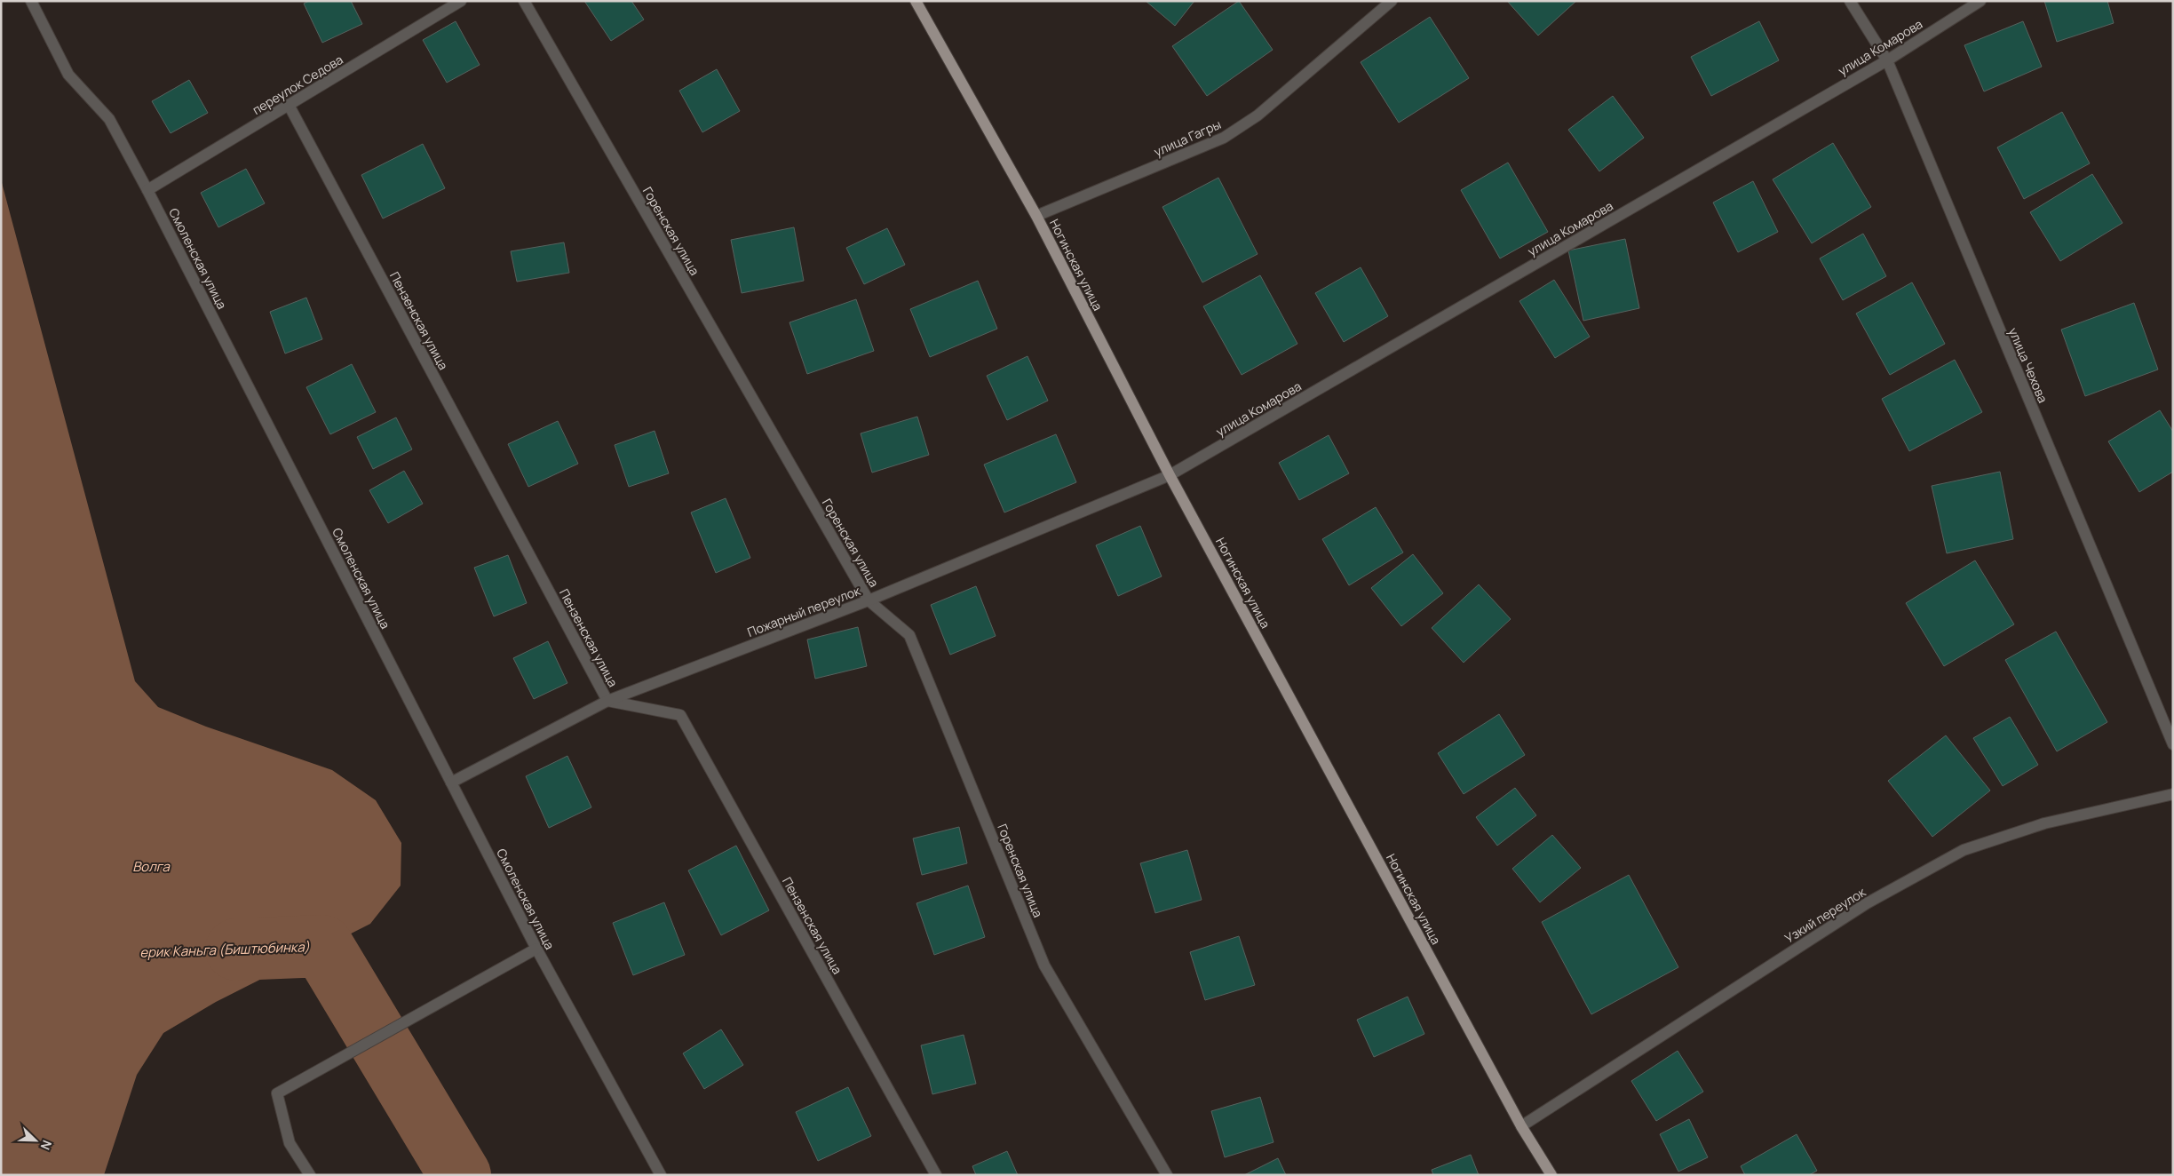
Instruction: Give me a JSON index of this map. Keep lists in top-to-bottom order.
{
  "streets": {
    "main road": ["Ногинская улица"],
    "street": [
      "улица Комарова",
      "переулок Седова",
      "улица Гагры",
      "Горенская улица",
      "Смоленская улица",
      "Пензенская улица",
      "улица Чехова",
      "Пожарный переулок",
      "Узкий переулок"
    ]
  },
  "crossings": [
    ["улица Комарова", "Ногинская улица"],
    ["улица Комарова", "улица Чехова"],
    ["улица Комарова", "Пожарный переулок"],
    ["переулок Седова", "Смоленская улица"],
    ["переулок Седова", "Пензенская улица"],
    ["улица Гагры", "Ногинская улица"],
    ["Горенская улица", "Пожарный переулок"],
    ["Смоленская улица", "Пожарный переулок"],
    ["Ногинская улица", "Пожарный переулок"],
    ["Ногинская улица", "Узкий переулок"],
    ["Пензенская улица", "Пожарный переулок"]
  ],
  "water": ["Волга", "ерик Каньга (Биштюбинка)"],
  "north": "bottom right"
}
